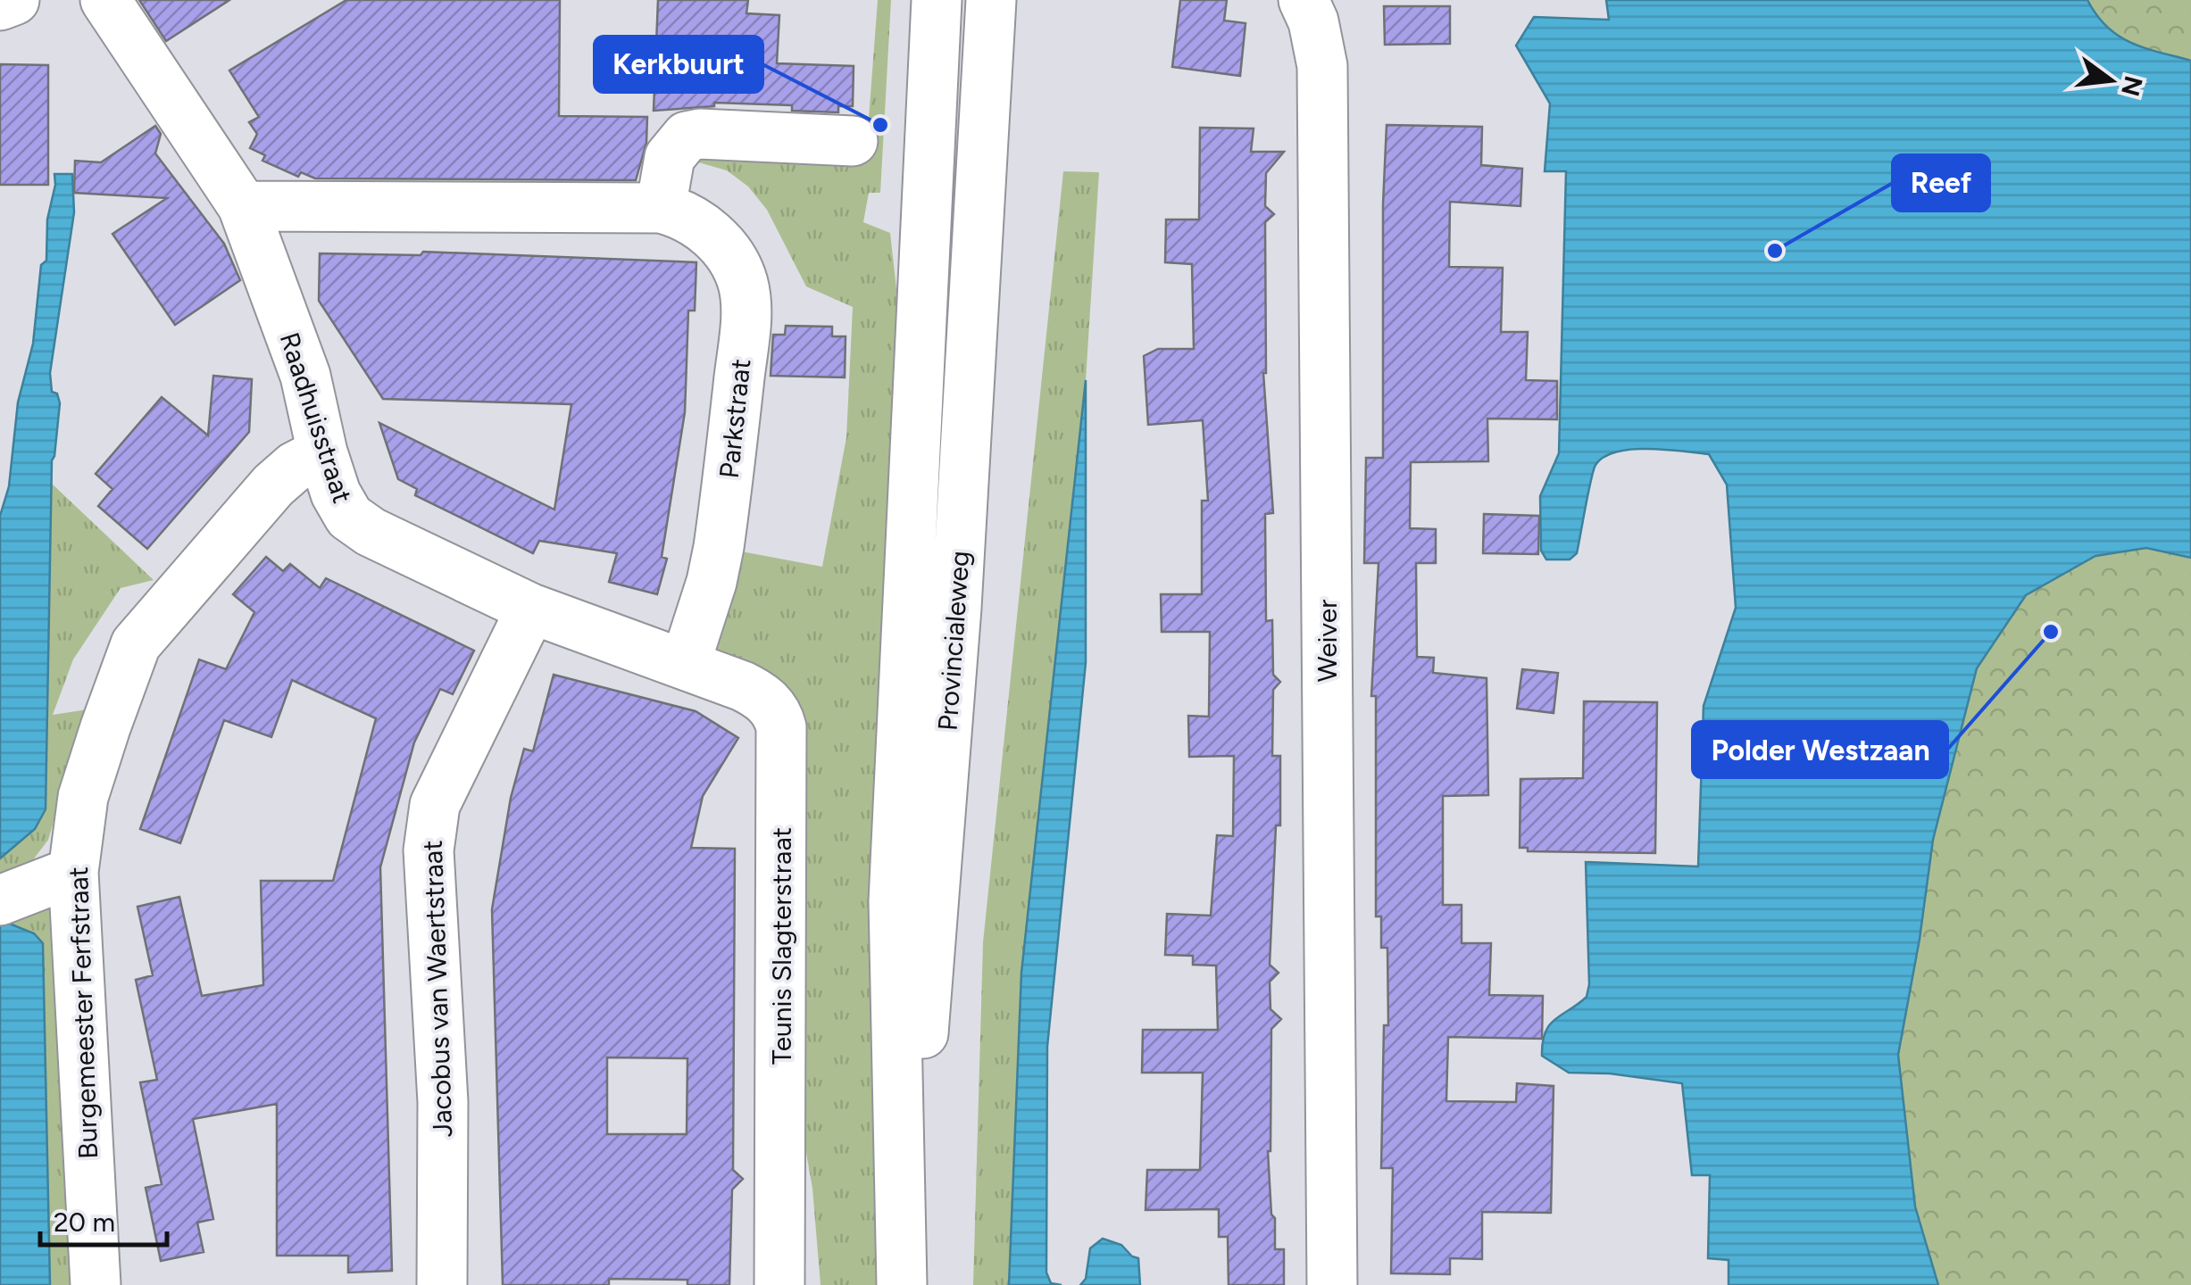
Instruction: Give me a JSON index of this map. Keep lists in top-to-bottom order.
{
  "streets": {
    "street": [
      "Raadhuisstraat",
      "Parkstraat",
      "Provincialeweg",
      "Weiver",
      "Teunis Slagterstraat",
      "Jacobus van Waertstraat",
      "Burgemeester Ferfstraat"
    ]
  },
  "crossings": [
    ["Raadhuisstraat", "Parkstraat"],
    ["Raadhuisstraat", "Teunis Slagterstraat"],
    ["Raadhuisstraat", "Jacobus van Waertstraat"],
    ["Raadhuisstraat", "Burgemeester Ferfstraat"],
    ["Parkstraat", "Teunis Slagterstraat"]
  ],
  "places": ["Kerkbuurt", "Reef", "Polder Westzaan"],
  "scale_bar": "20 m",
  "north": "right"
}
